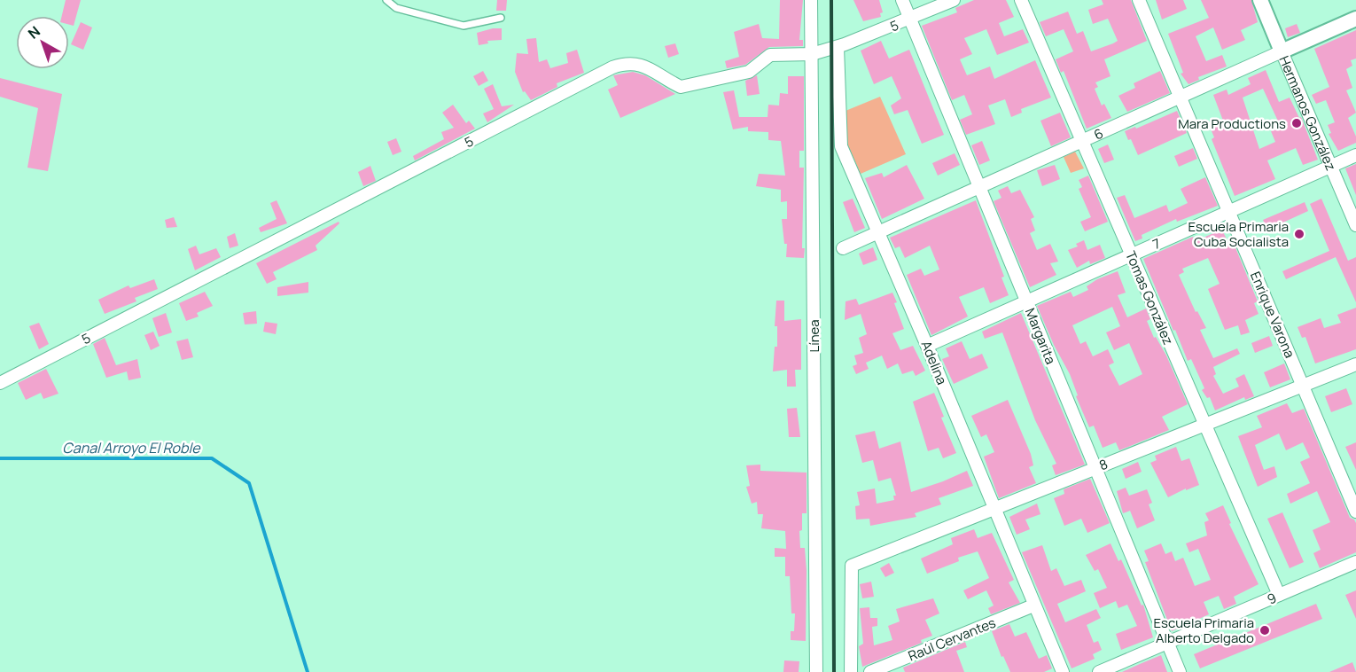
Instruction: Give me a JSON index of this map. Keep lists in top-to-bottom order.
{
  "streets": {
    "street": [
      "5",
      "Hermanos González",
      "6",
      "7",
      "Tomas González",
      "Enrique Varona",
      "Línea",
      "Margarita",
      "Adelina",
      "8",
      "9",
      "Raúl Cervantes"
    ]
  },
  "crossings": [
    ["5", "Línea"],
    ["5", "Margarita"],
    ["5", "Adelina"],
    ["Hermanos González", "6"],
    ["Hermanos González", "7"],
    ["6", "Tomas González"],
    ["6", "Enrique Varona"],
    ["6", "Margarita"],
    ["6", "Adelina"],
    ["7", "Tomas González"],
    ["7", "Enrique Varona"],
    ["7", "Margarita"],
    ["7", "Adelina"],
    ["Tomas González", "8"],
    ["Tomas González", "9"],
    ["Enrique Varona", "8"],
    ["Margarita", "8"],
    ["Margarita", "9"],
    ["Adelina", "8"],
    ["Adelina", "Raúl Cervantes"]
  ],
  "water": ["Canal Arroyo El Roble"],
  "places": ["Mara Productions", "Escuela Primaria Cuba Socialista", "Escuela Primaria Alberto Delgado"],
  "north": "top left"
}
